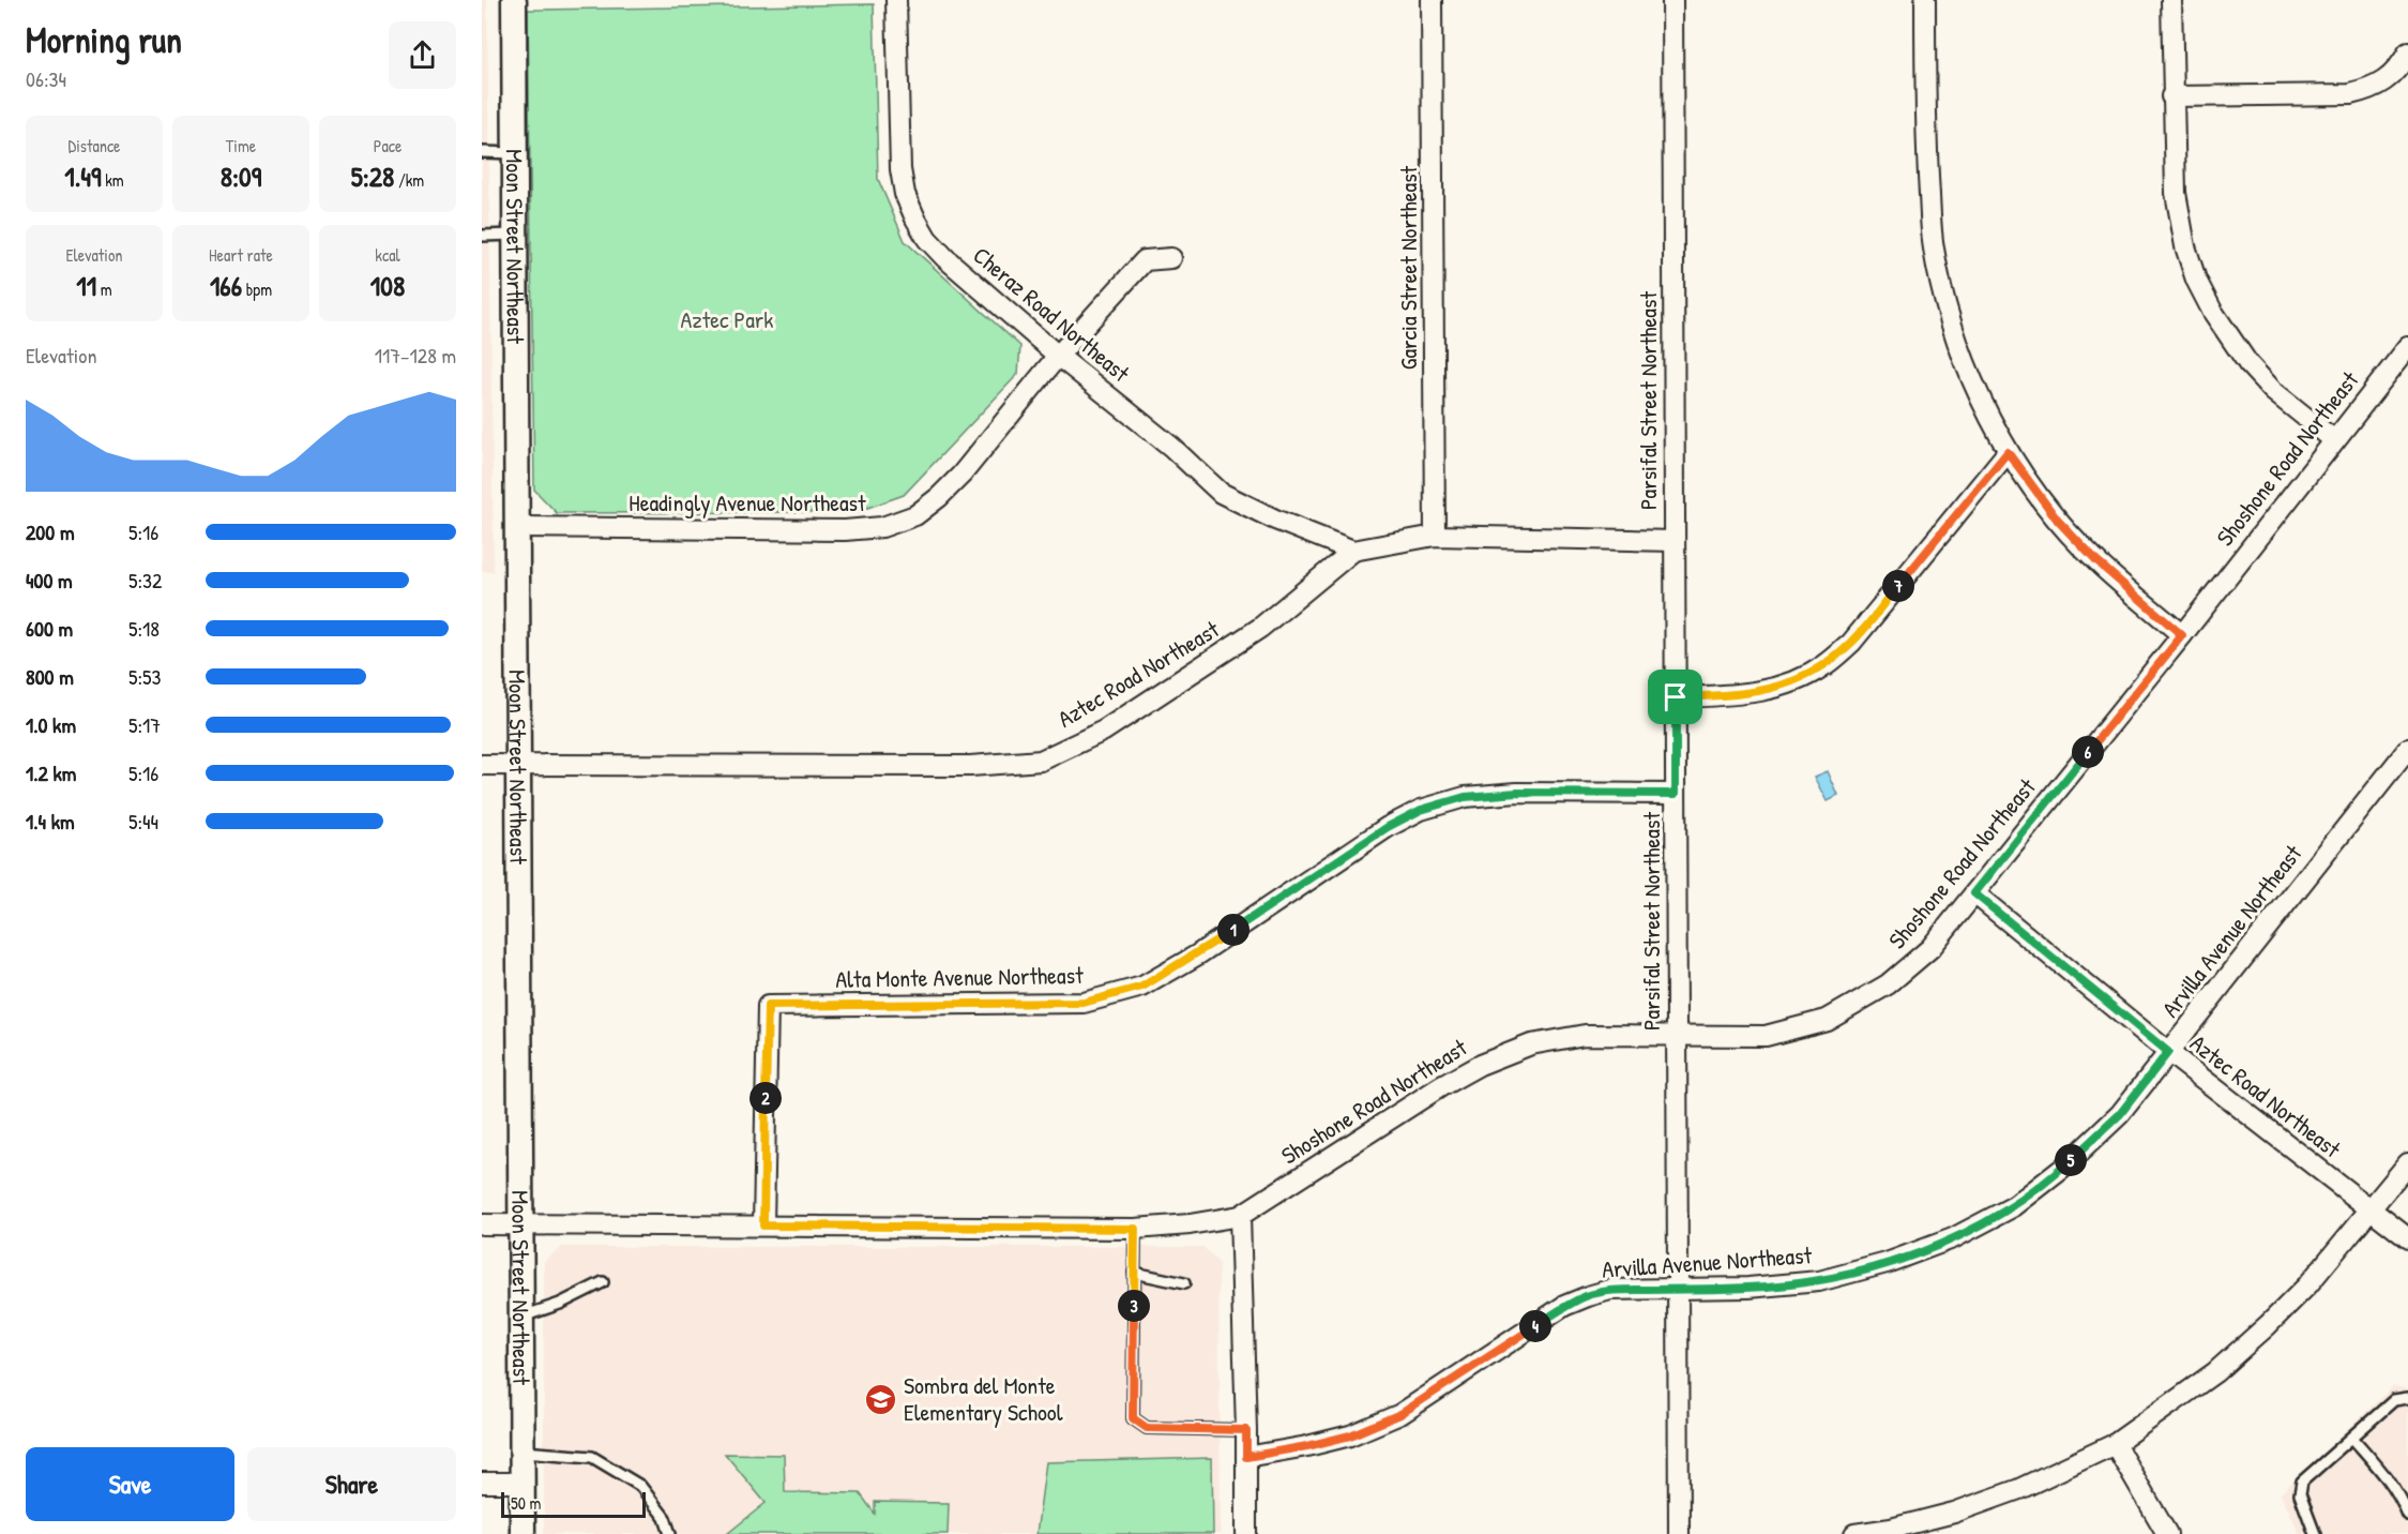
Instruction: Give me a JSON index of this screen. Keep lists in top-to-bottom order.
{
  "streets": {
    "street": [
      "Moon Street Northeast",
      "Garcia Street Northeast",
      "Cheraz Road Northeast",
      "Parsifal Street Northeast",
      "Shoshone Road Northeast",
      "Headingly Avenue Northeast",
      "Aztec Road Northeast",
      "Arvilla Avenue Northeast",
      "Alta Monte Avenue Northeast"
    ]
  },
  "crossings": [
    ["Moon Street Northeast", "Shoshone Road Northeast"],
    ["Moon Street Northeast", "Headingly Avenue Northeast"],
    ["Moon Street Northeast", "Aztec Road Northeast"],
    ["Garcia Street Northeast", "Aztec Road Northeast"],
    ["Cheraz Road Northeast", "Headingly Avenue Northeast"],
    ["Cheraz Road Northeast", "Aztec Road Northeast"],
    ["Parsifal Street Northeast", "Shoshone Road Northeast"],
    ["Parsifal Street Northeast", "Aztec Road Northeast"],
    ["Parsifal Street Northeast", "Arvilla Avenue Northeast"],
    ["Parsifal Street Northeast", "Alta Monte Avenue Northeast"],
    ["Shoshone Road Northeast", "Aztec Road Northeast"],
    ["Shoshone Road Northeast", "Alta Monte Avenue Northeast"],
    ["Aztec Road Northeast", "Arvilla Avenue Northeast"]
  ],
  "parks": ["Aztec Park"],
  "places": {
    "school or university": ["Sombra del Monte Elementary School"]
  },
  "scale_bar": "50 m",
  "page": {
    "heading": ["Morning run", "06:34"],
    "stats": [
      ["Distance", "1.49 km"],
      ["Time", "8:09"],
      ["Pace", "5:28 /km"],
      ["Elevation", "11 m"],
      ["Heart rate", "166 bpm"],
      ["kcal", "108"]
    ],
    "chart": ["Elevation", "117–128 m"],
    "list": [
      {
        "name": "200 m",
        "note": "5:16"
      },
      {
        "name": "400 m",
        "note": "5:32"
      },
      {
        "name": "600 m",
        "note": "5:18"
      },
      {
        "name": "800 m",
        "note": "5:53"
      },
      {
        "name": "1.0 km",
        "note": "5:17"
      },
      {
        "name": "1.2 km",
        "note": "5:16"
      },
      {
        "name": "1.4 km",
        "note": "5:44"
      }
    ],
    "pins": [
      "7",
      "6",
      "1",
      "2",
      "5",
      "3",
      "4"
    ],
    "buttons": ["Save", "Share"],
    "scale": "50 m"
  }
}
